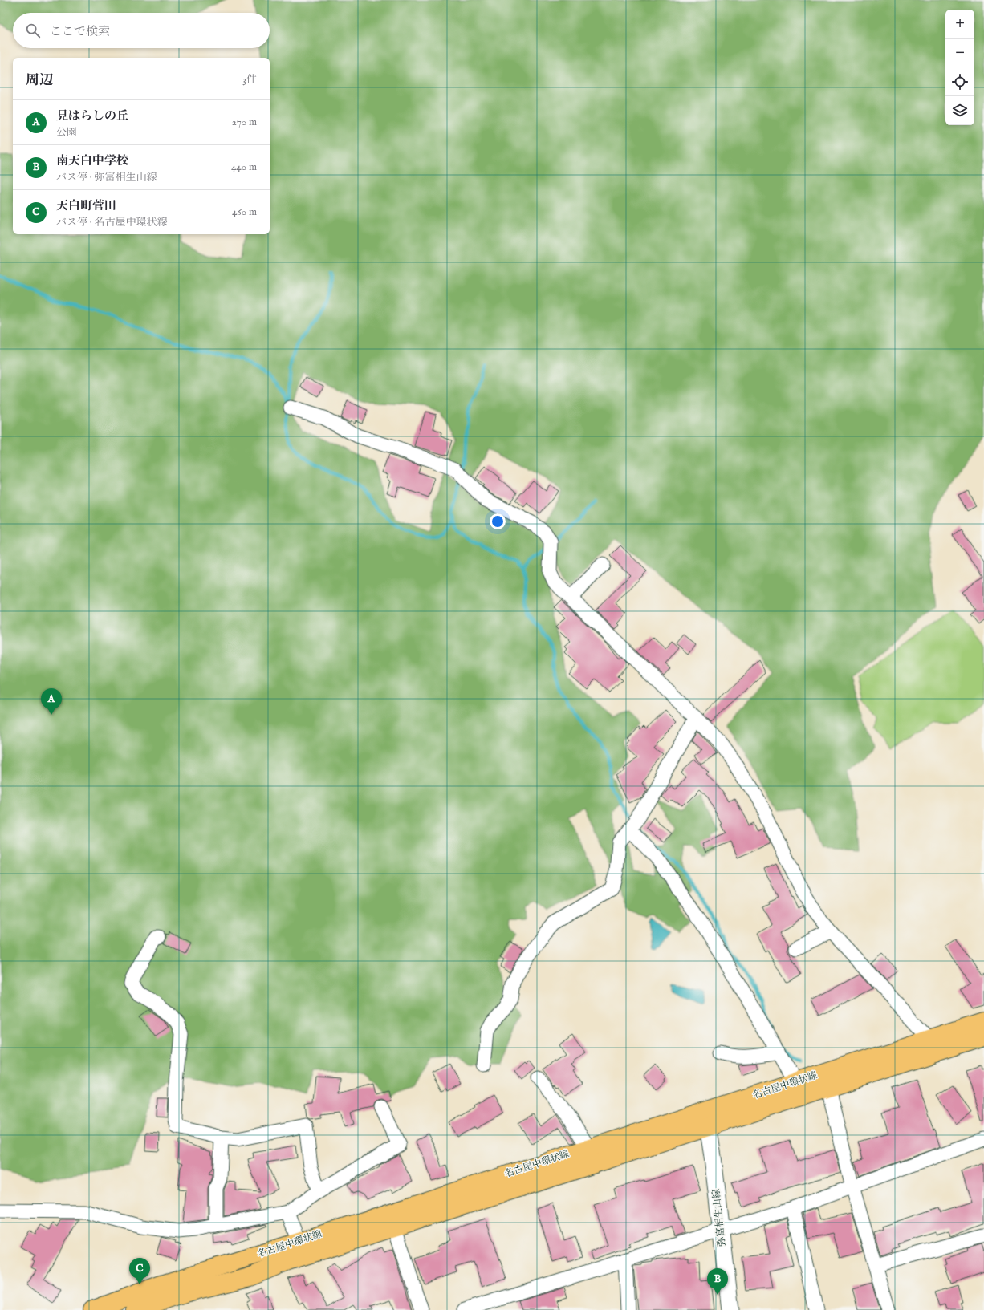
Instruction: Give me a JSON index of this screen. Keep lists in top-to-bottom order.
{
  "streets": {
    "main road": ["名古屋中環状線"],
    "street": ["弥富相生山線"]
  },
  "crossings": [
    ["名古屋中環状線", "弥富相生山線"]
  ],
  "page": {
    "map_buttons": ["+", "−"],
    "search": "ここで検索",
    "heading": ["周辺", "3件"],
    "list": [
      {
        "mark": "A",
        "name": "見はらしの丘",
        "note": "公園",
        "value": "270 m"
      },
      {
        "mark": "B",
        "name": "南天白中学校",
        "note": "バス停 · 弥富相生山線",
        "value": "440 m"
      },
      {
        "mark": "C",
        "name": "天白町菅田",
        "note": "バス停 · 名古屋中環状線",
        "value": "460 m"
      }
    ],
    "pins": ["A", "C", "B"]
  }
}
